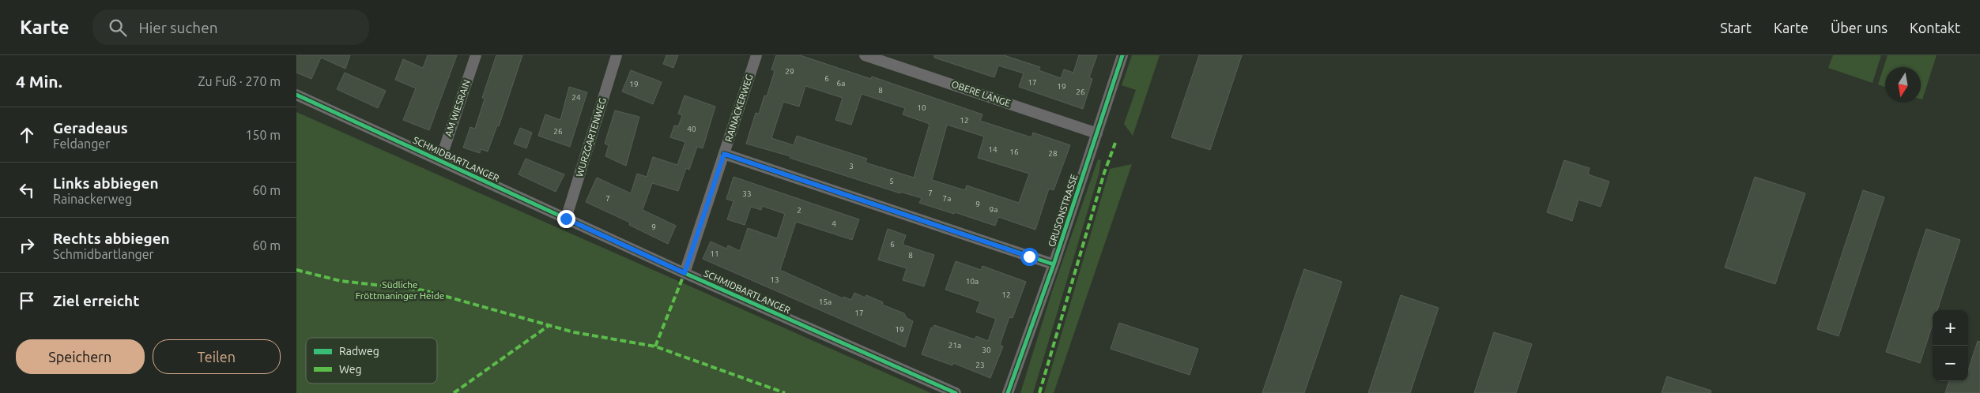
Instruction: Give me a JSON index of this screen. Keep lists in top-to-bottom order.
{
  "streets": {
    "street": [
      "OBERE LÄNGE",
      "AM WIESRAIN",
      "RAINACKERWEG",
      "WURZGARTENWEG",
      "SCHMIDBARTLANGER",
      "GRUSONSTRASSE"
    ]
  },
  "crossings": [
    ["OBERE LÄNGE", "GRUSONSTRASSE"],
    ["AM WIESRAIN", "SCHMIDBARTLANGER"],
    ["RAINACKERWEG", "SCHMIDBARTLANGER"],
    ["WURZGARTENWEG", "SCHMIDBARTLANGER"]
  ],
  "parks": ["Südliche Fröttmaninger Heide"],
  "house_numbers": [
    "29",
    "6",
    "17",
    "6a",
    "19",
    "19",
    "8",
    "26",
    "24",
    "10",
    "12",
    "40",
    "26",
    "14",
    "16",
    "28",
    "3",
    "5",
    "7",
    "33",
    "7",
    "7a",
    "9",
    "9a",
    "2",
    "4",
    "9",
    "6",
    "11",
    "8",
    "13",
    "10a",
    "12",
    "15a",
    "17",
    "19",
    "21a",
    "30",
    "23"
  ],
  "legend": ["Radweg", "Weg"],
  "north": "bottom",
  "page": {
    "header": "Karte",
    "search": "Hier suchen",
    "nav": [
      "Start",
      "Karte",
      "Über uns",
      "Kontakt"
    ],
    "heading": ["4 Min.", "Zu Fuß · 270 m"],
    "list": [
      ["Geradeaus", "Feldanger", "150 m"],
      ["Links abbiegen", "Rainackerweg", "60 m"],
      ["Rechts abbiegen", "Schmidbartlanger", "60 m"],
      "Ziel erreicht"
    ],
    "map_buttons": ["+", "−"],
    "buttons": ["Speichern", "Teilen"]
  }
}
